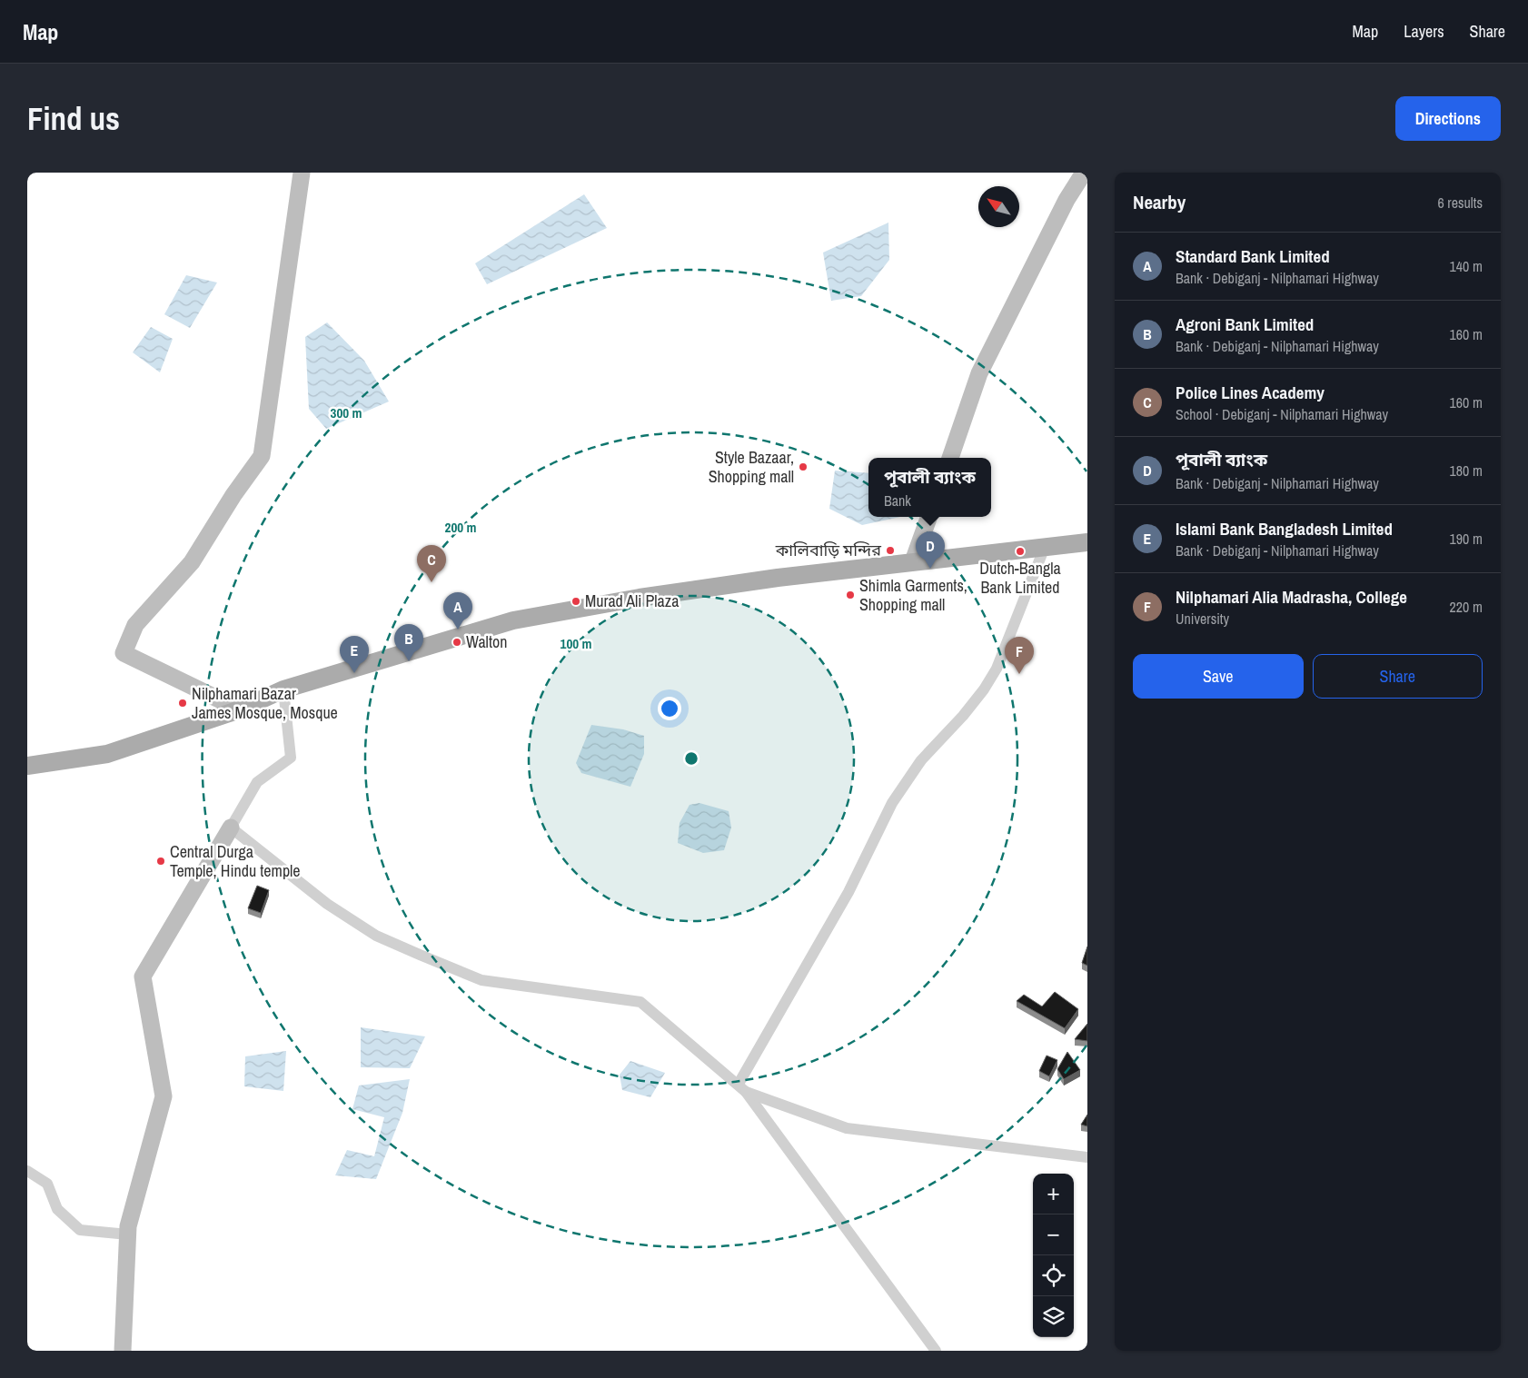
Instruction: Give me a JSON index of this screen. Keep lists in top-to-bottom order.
{
  "places": [
    "Style Bazaar, Shopping mall",
    "কালিবাড়ি মন্দির",
    "Dutch-Bangla Bank Limited",
    "Shimla Garments, Shopping mall",
    "Murad Ali Plaza",
    "Walton",
    "Nilphamari Bazar James Mosque, Mosque",
    "Central Durga Temple, Hindu temple"
  ],
  "north": "top left",
  "page": {
    "header": "Map",
    "nav": ["Map", "Layers", "Share"],
    "buttons": [
      "Directions",
      ["Save", "Share"]
    ],
    "title": "Find us",
    "heading": ["Nearby", "6 results"],
    "list": [
      {
        "mark": "A",
        "name": "Standard Bank Limited",
        "note": "Bank · Debiganj - Nilphamari Highway",
        "value": "140 m"
      },
      {
        "mark": "B",
        "name": "Agroni Bank Limited",
        "note": "Bank · Debiganj - Nilphamari Highway",
        "value": "160 m"
      },
      {
        "mark": "C",
        "name": "Police Lines Academy",
        "note": "School · Debiganj - Nilphamari Highway",
        "value": "160 m"
      },
      {
        "mark": "D",
        "name": "পূবালী ব্যাংক",
        "note": "Bank · Debiganj - Nilphamari Highway",
        "value": "180 m"
      },
      {
        "mark": "E",
        "name": "Islami Bank Bangladesh Limited",
        "note": "Bank · Debiganj - Nilphamari Highway",
        "value": "190 m"
      },
      {
        "mark": "F",
        "name": "Nilphamari Alia Madrasha, College",
        "note": "University",
        "value": "220 m"
      }
    ],
    "popup": ["পূবালী ব্যাংক", "Bank"],
    "pins": [
      "D",
      "C",
      "A",
      "B",
      "E",
      "F"
    ],
    "map_buttons": ["+", "−"]
  },
  "rings": ["300 m", "200 m", "100 m"]
}
